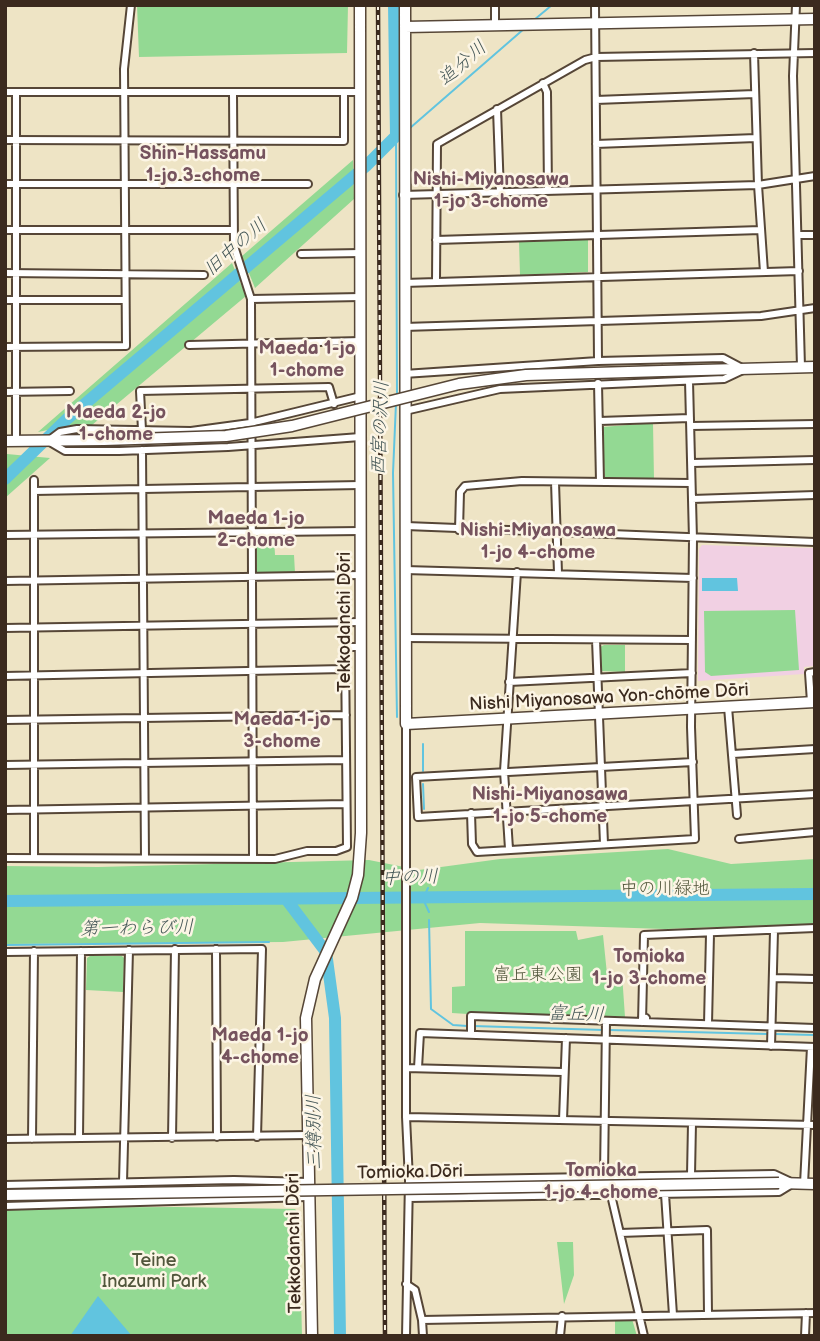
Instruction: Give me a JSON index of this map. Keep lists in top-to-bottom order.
{
  "streets": {
    "street": ["Tekkodanchi Dōri", "Nishi Miyanosawa Yon-chōme Dōri", "Tomioka Dōri"]
  },
  "districts": [
    "Shin-Hassamu 1-jo 3-chome",
    "Nishi-Miyanosawa 1-jo 3-chome",
    "Maeda 1-jo 1-chome",
    "Maeda 2-jo 1-chome",
    "Maeda 1-jo 2-chome",
    "Nishi-Miyanosawa 1-jo 4-chome",
    "Maeda 1-jo 3-chome",
    "Nishi-Miyanosawa 1-jo 5-chome",
    "Tomioka 1-jo 3-chome",
    "Maeda 1-jo 4-chome",
    "Tomioka 1-jo 4-chome"
  ],
  "water": [
    "追分川",
    "旧中の川",
    "西宮の沢川",
    "中の川",
    "第一わらび川",
    "富丘川",
    "三樽別川"
  ],
  "parks": ["中の川緑地", "富丘東公園", "Teine Inazumi Park"]
}
